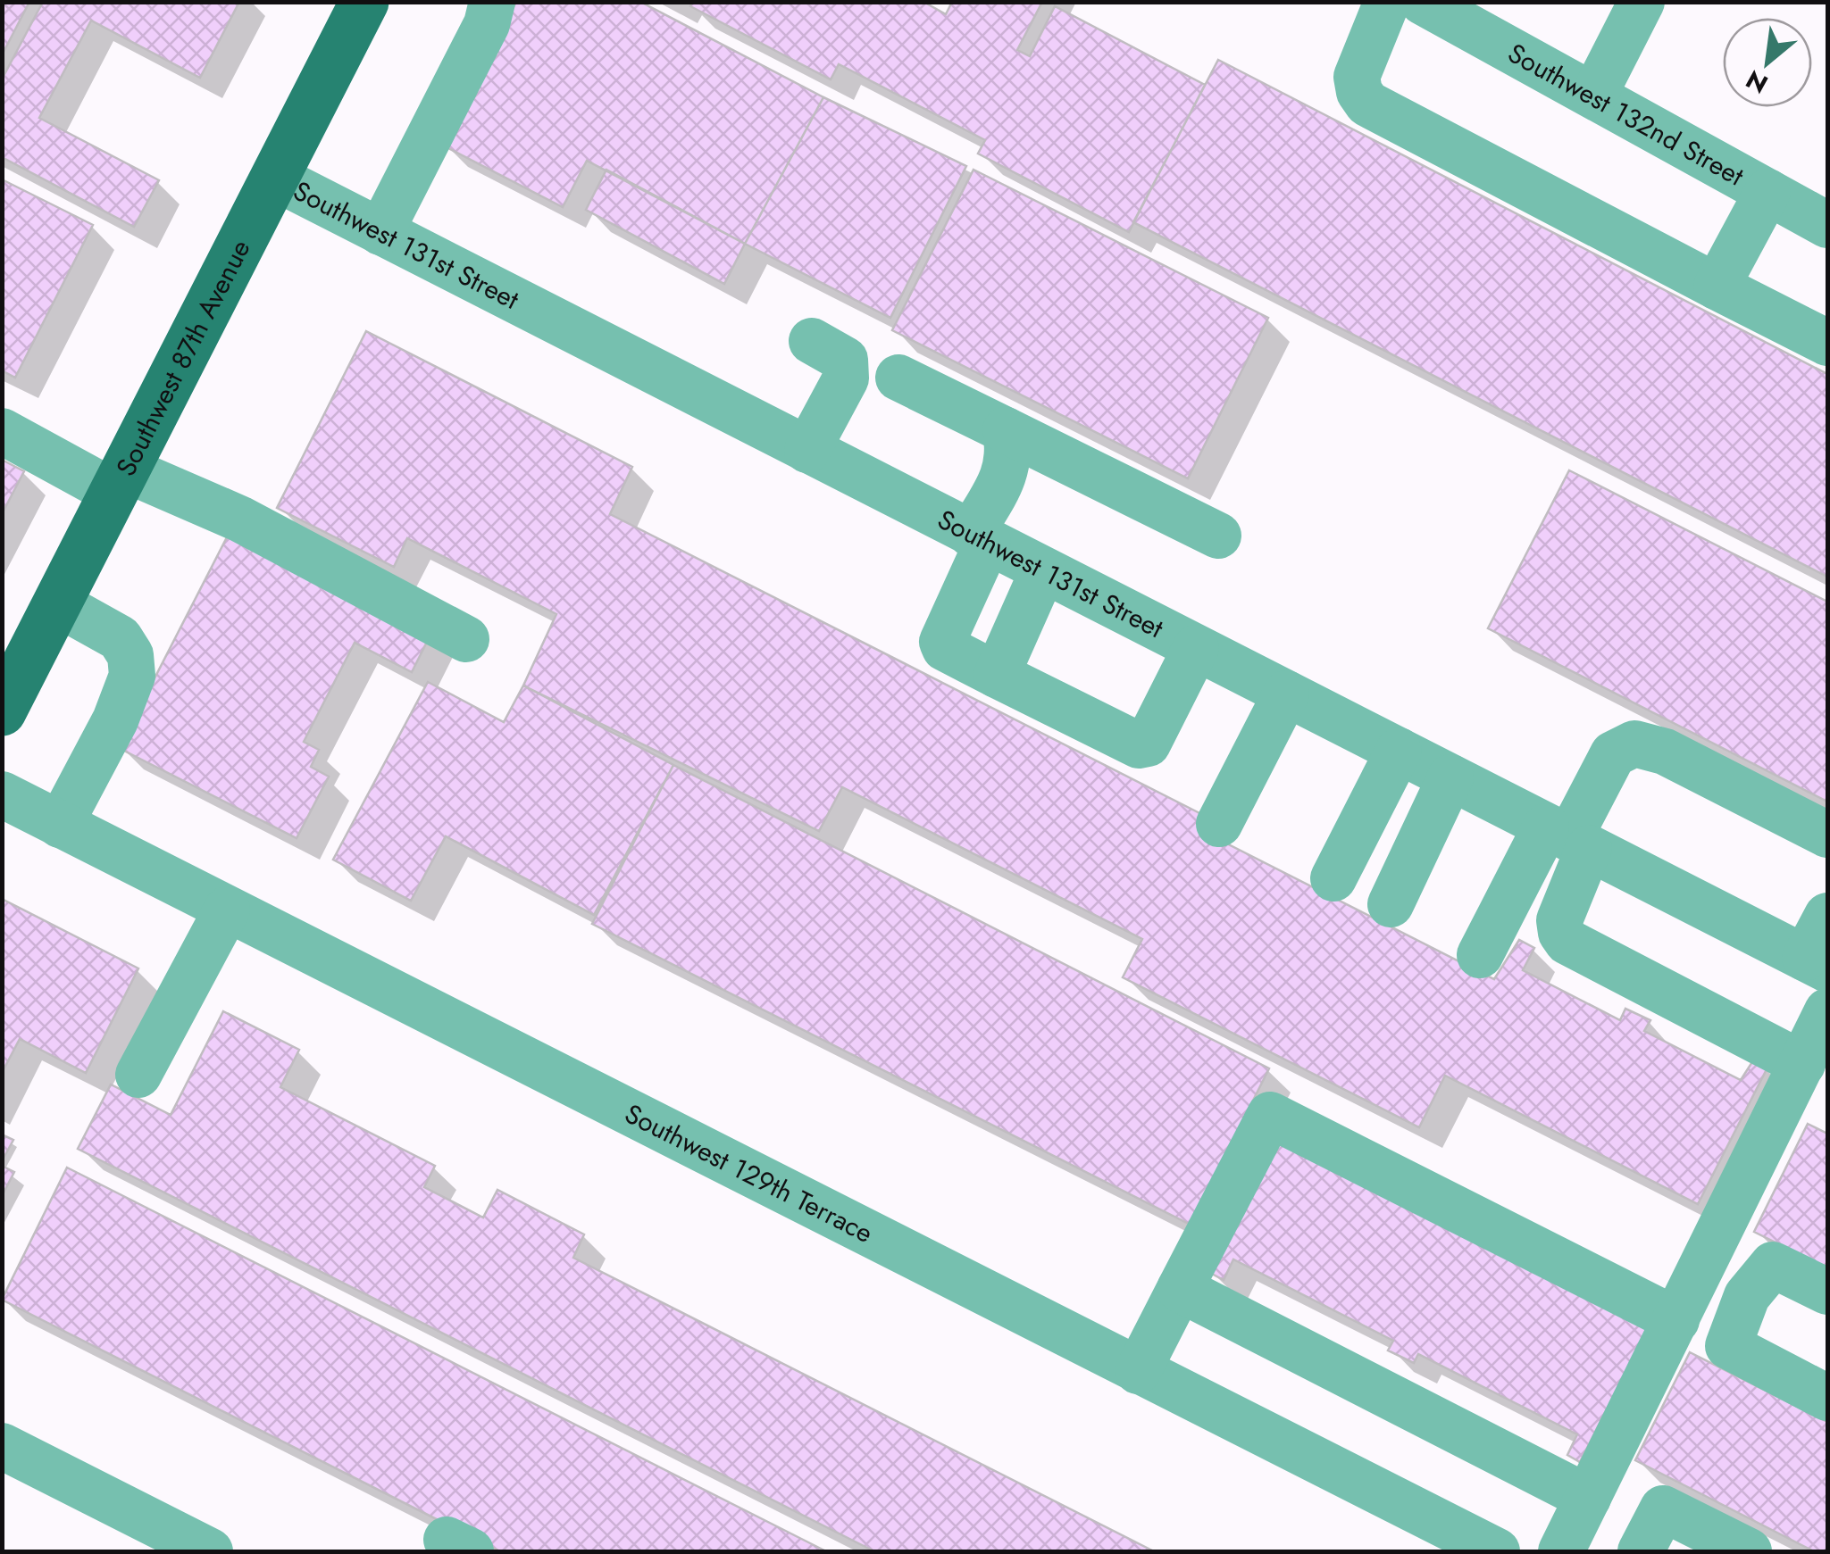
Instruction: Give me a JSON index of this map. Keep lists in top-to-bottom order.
{
  "streets": {
    "main road": ["Southwest 87th Avenue"],
    "street": ["Southwest 132nd Street", "Southwest 131st Street", "Southwest 129th Terrace"]
  },
  "crossings": [
    ["Southwest 131st Street", "Southwest 87th Avenue"]
  ],
  "north": "bottom left"
}
